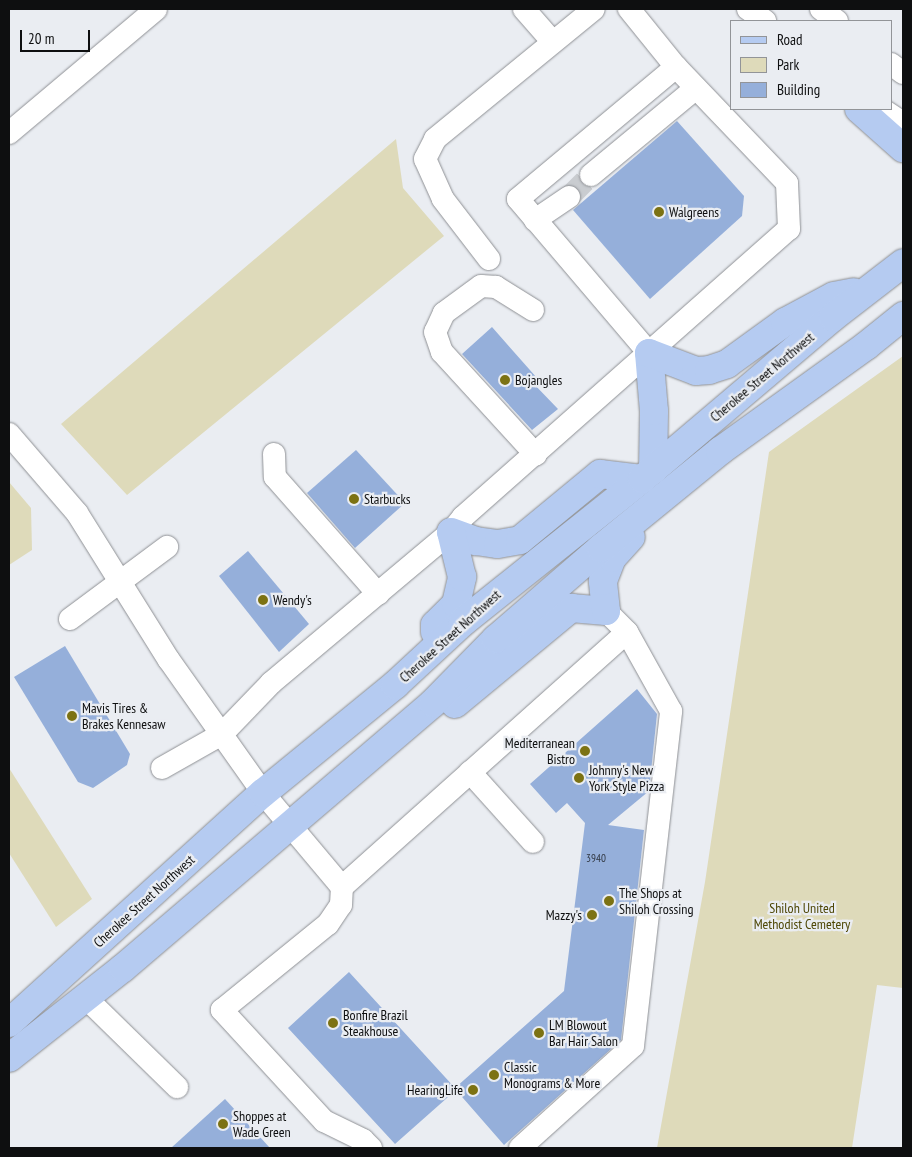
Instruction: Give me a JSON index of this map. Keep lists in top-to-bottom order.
{
  "streets": {
    "main road": ["Cherokee Street Northwest"]
  },
  "parks": ["Shiloh United Methodist Cemetery"],
  "places": [
    "Walgreens",
    "Bojangles",
    "Starbucks",
    "Wendy's",
    "Mavis Tires & Brakes Kennesaw",
    "Mediterranean Bistro",
    "Johnny's New York Style Pizza",
    "The Shops at Shiloh Crossing",
    "Mazzy's",
    "Bonfire Brazil Steakhouse",
    "LM Blowout Bar Hair Salon",
    "Classic Monograms & More",
    "HearingLife",
    "Shoppes at Wade Green"
  ],
  "house_numbers": ["3940"],
  "legend": ["Road", "Park", "Building"],
  "scale_bar": "20 m"
}
